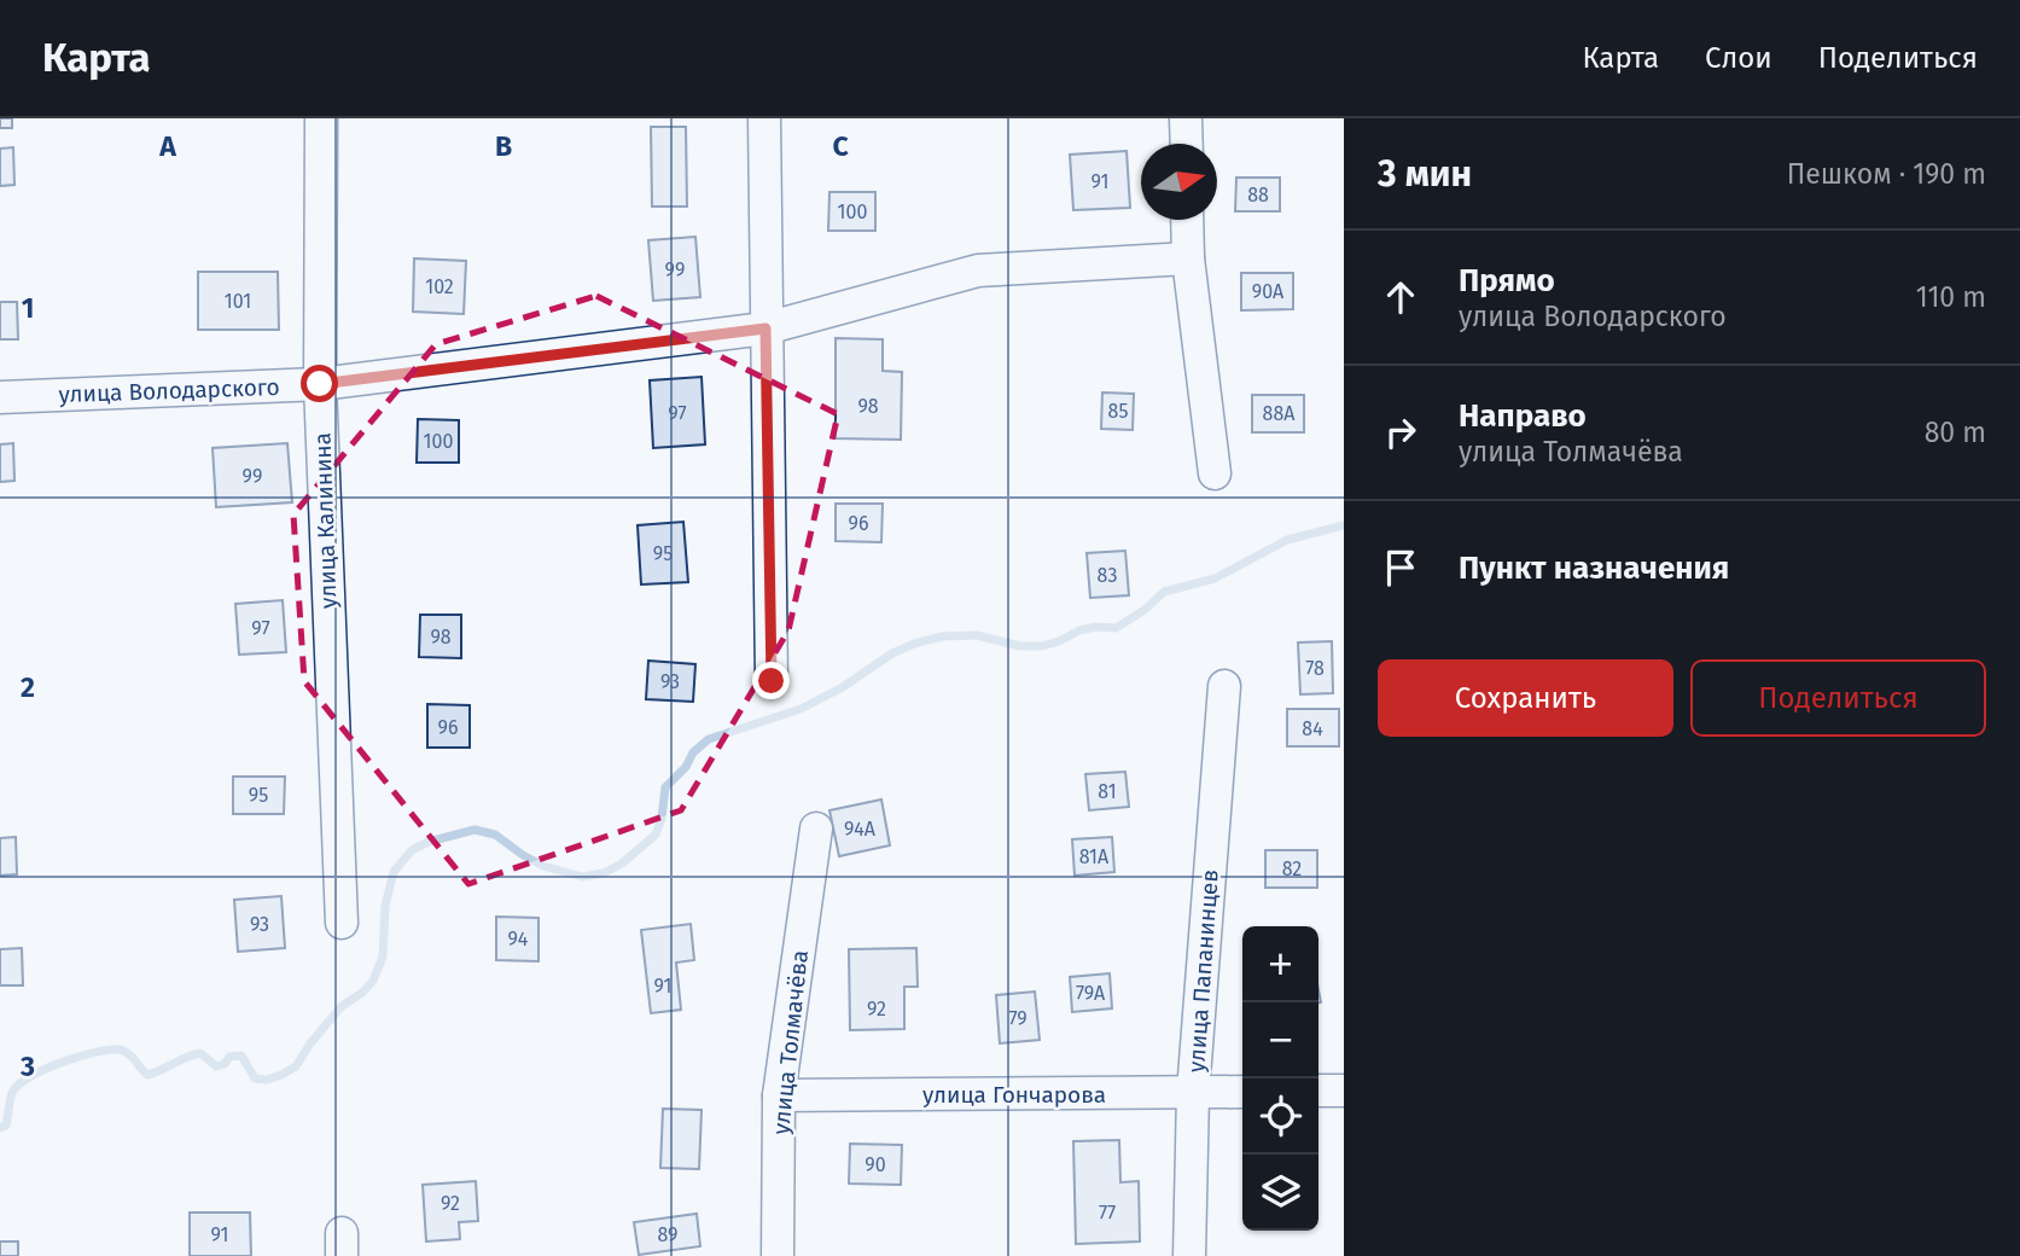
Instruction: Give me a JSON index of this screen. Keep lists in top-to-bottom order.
{
  "streets": {
    "street": [
      "улица Володарского",
      "улица Калинина",
      "улица Папанинцев",
      "улица Толмачёва",
      "улица Гончарова"
    ]
  },
  "crossings": [
    ["улица Володарского", "улица Калинина"],
    ["улица Папанинцев", "улица Гончарова"],
    ["улица Толмачёва", "улица Гончарова"]
  ],
  "house_numbers": [
    "91",
    "88",
    "100",
    "99",
    "102",
    "90А",
    "101",
    "98",
    "85",
    "97",
    "88А",
    "100",
    "99",
    "96",
    "95",
    "83",
    "97",
    "98",
    "78",
    "93",
    "96",
    "84",
    "81",
    "95",
    "94А",
    "81А",
    "82",
    "93",
    "94",
    "91",
    "79А",
    "92",
    "79",
    "90",
    "92",
    "77",
    "91",
    "89"
  ],
  "north": "right",
  "page": {
    "header": "Карта",
    "nav": ["Карта", "Слои", "Поделиться"],
    "heading": ["3 мин", "Пешком · 190 m"],
    "list": [
      ["Прямо", "улица Володарского", "110 m"],
      ["Направо", "улица Толмачёва", "80 m"],
      "Пункт назначения"
    ],
    "buttons": ["Сохранить", "Поделиться"],
    "map_buttons": ["+", "−"]
  },
  "grid": {
    "columns": ["A", "B", "C"],
    "rows": ["1", "2", "3"]
  }
}
